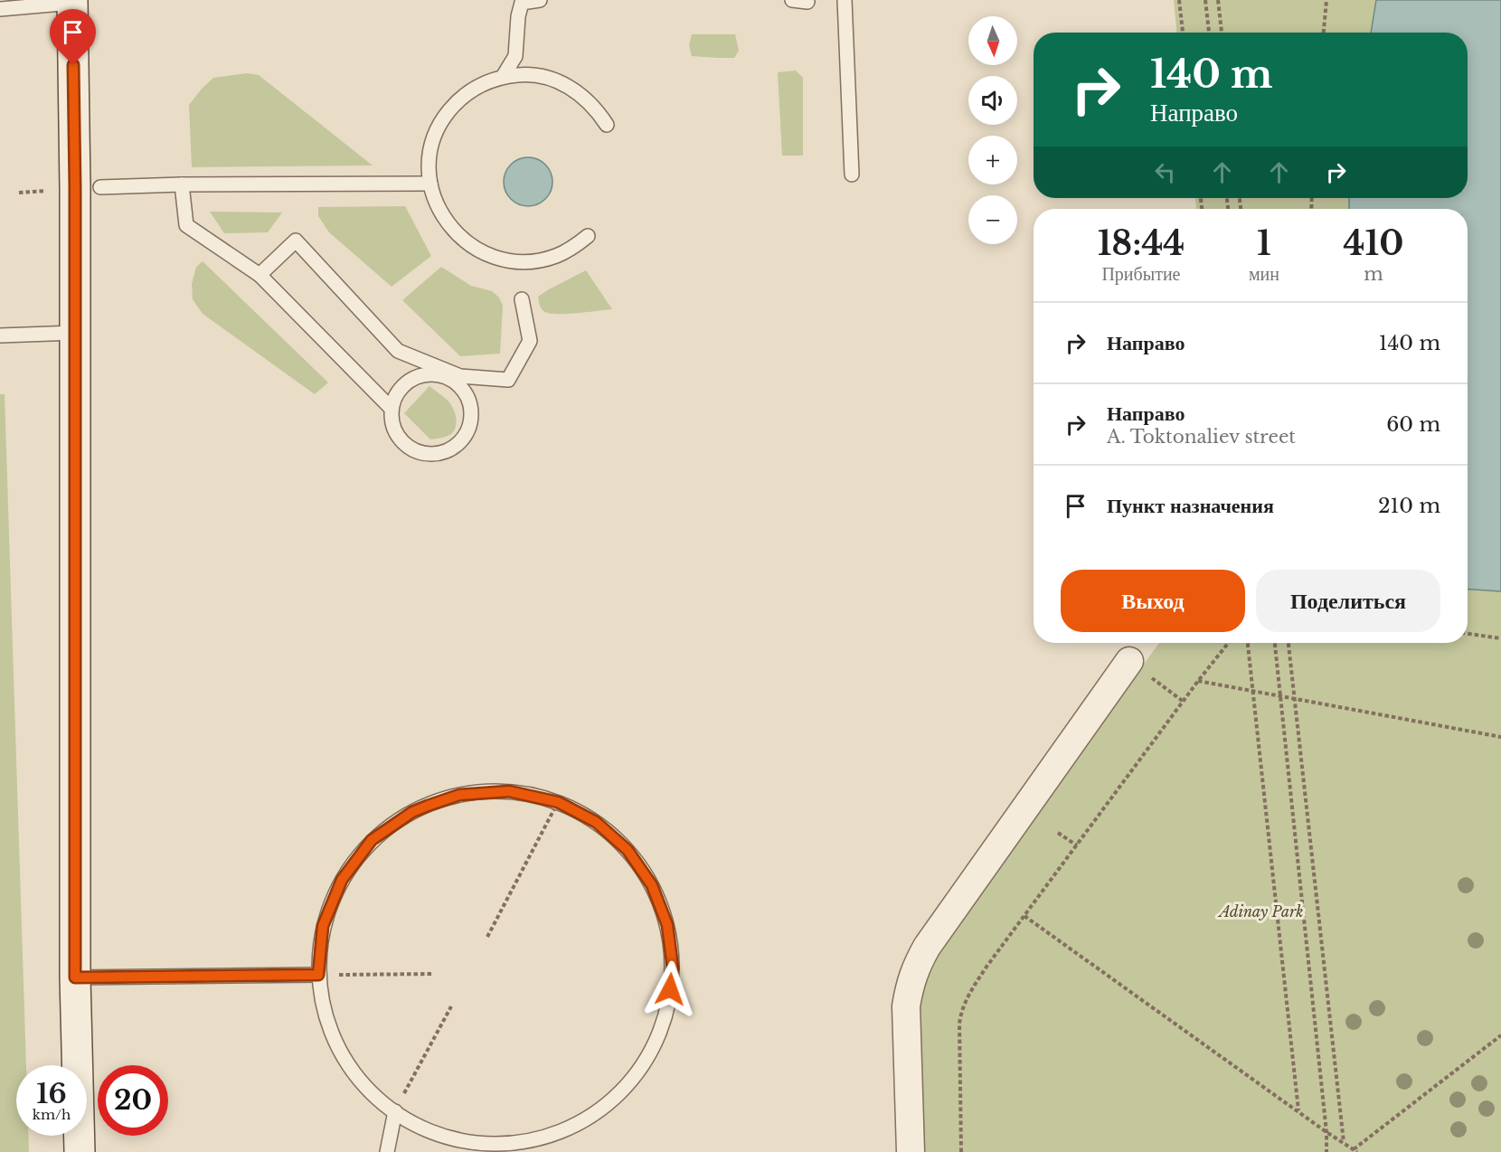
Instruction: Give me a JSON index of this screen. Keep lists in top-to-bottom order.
{
  "parks": ["Adinay Park"],
  "north": "bottom",
  "page": {
    "map_buttons": ["+", "−"],
    "turn": ["140 m", "Направо"],
    "eta": [
      "18:44",
      "Прибытие",
      "1",
      "мин",
      "410",
      "m"
    ],
    "list": [
      {
        "name": "Направо",
        "value": "140 m"
      },
      {
        "name": "Направо",
        "note": "A. Toktonaliev street",
        "value": "60 m"
      },
      {
        "name": "Пункт назначения",
        "value": "210 m"
      }
    ],
    "buttons": ["Выход", "Поделиться"],
    "speed": "16 km/h",
    "limit": "20"
  }
}
